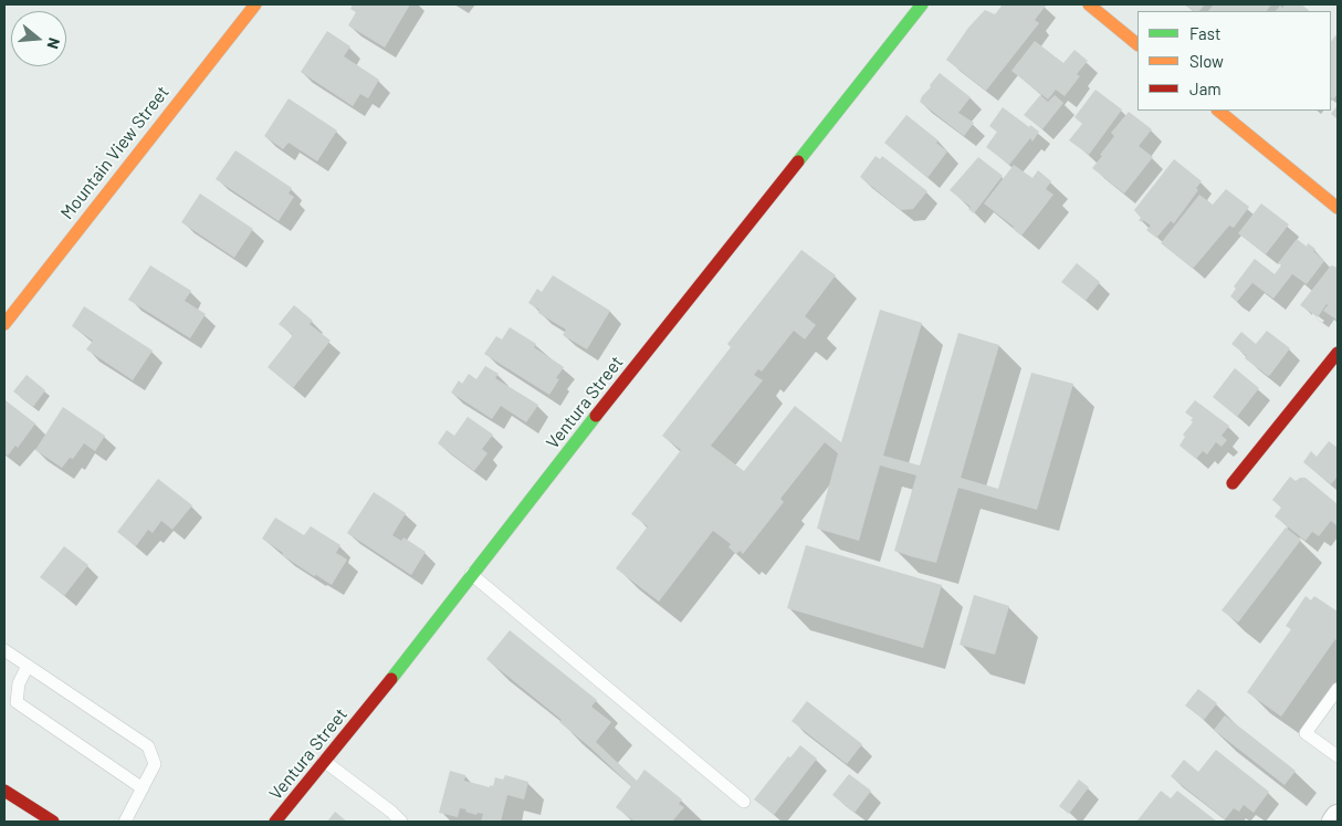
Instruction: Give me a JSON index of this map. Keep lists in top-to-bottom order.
{
  "streets": {
    "street": ["Mountain View Street", "Ventura Street"]
  },
  "legend": ["Fast", "Slow", "Jam"],
  "north": "right"
}
